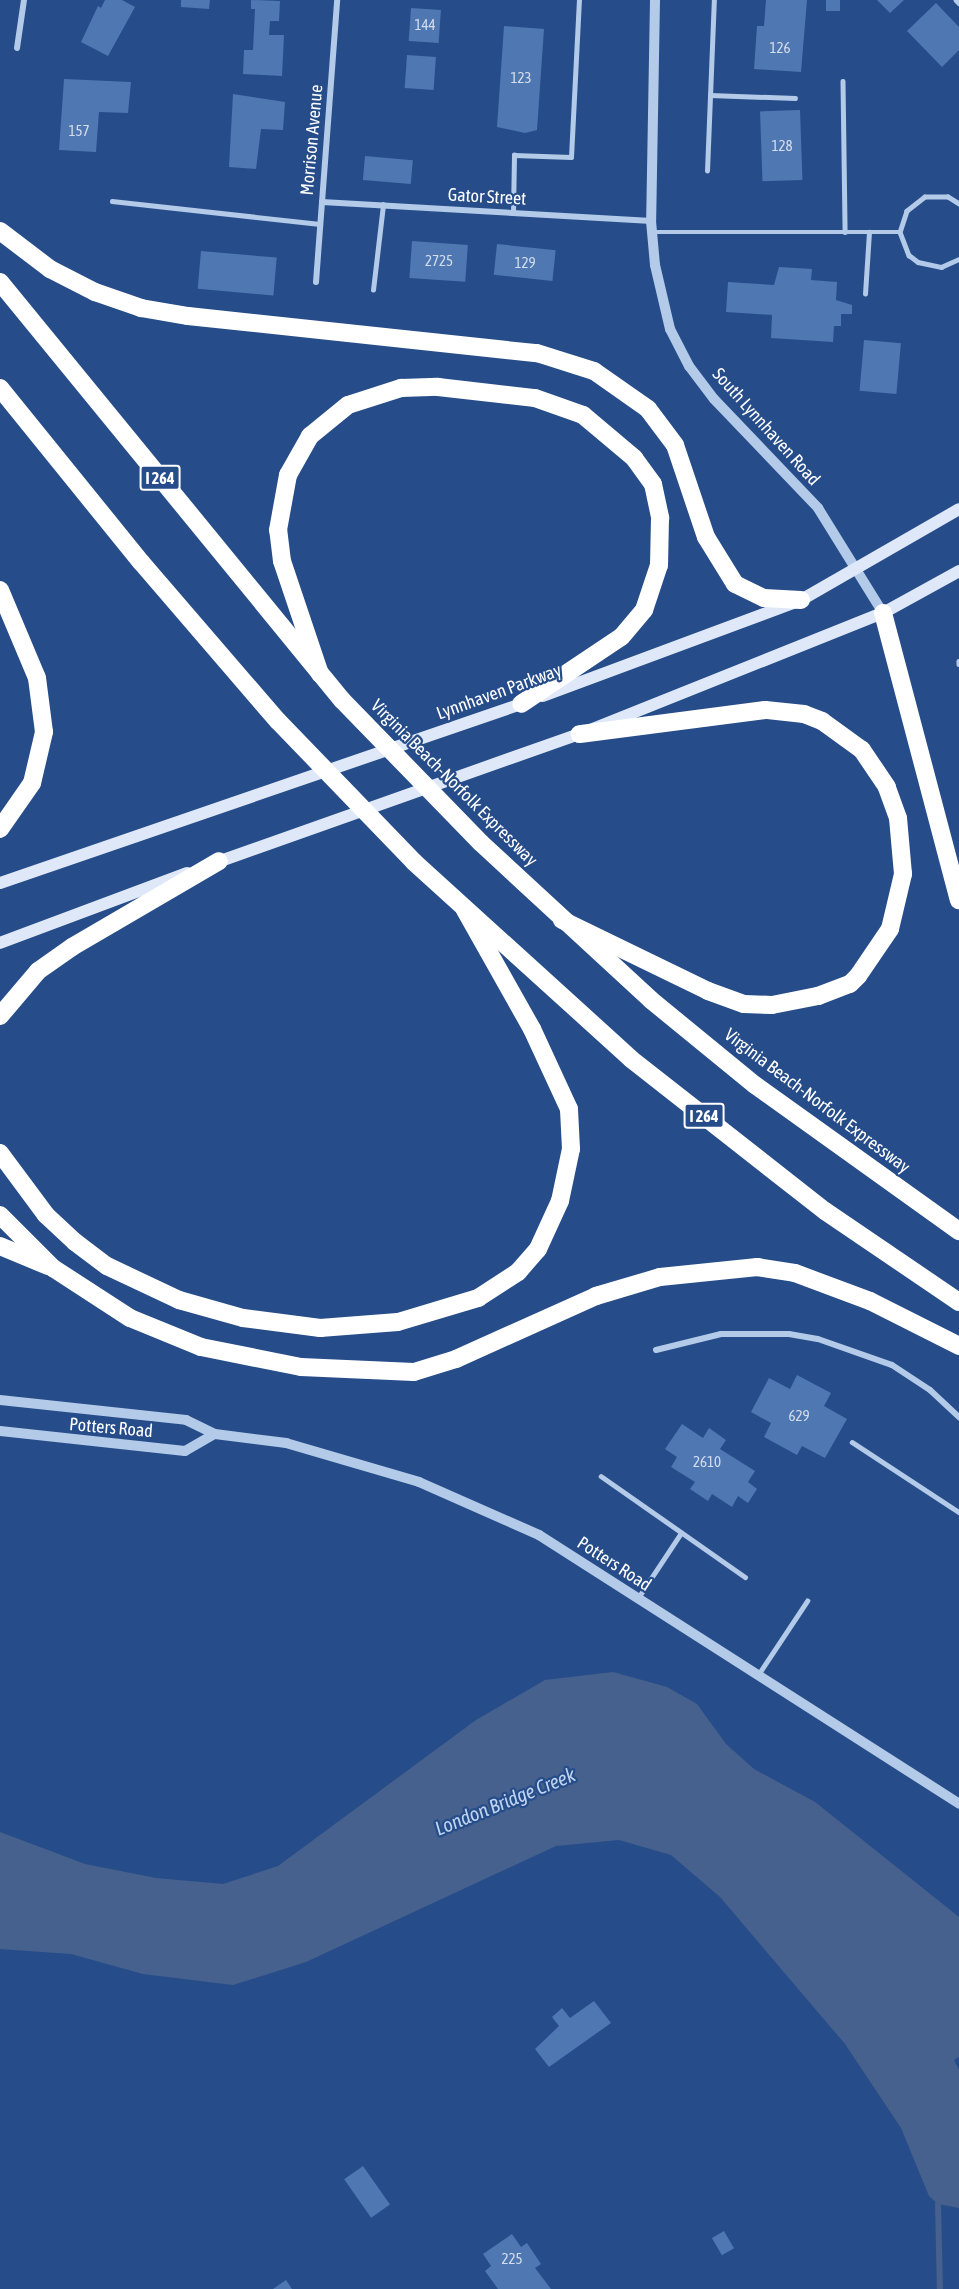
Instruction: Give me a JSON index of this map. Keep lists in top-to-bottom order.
{
  "streets": {
    "highway": ["I 264", "Virginia Beach-Norfolk Expressway"],
    "main road": ["Lynnhaven Parkway"],
    "street": [
      "Morrison Avenue",
      "Gator Street",
      "South Lynnhaven Road",
      "Potters Road"
    ]
  },
  "crossings": [
    ["Morrison Avenue", "Gator Street"],
    ["Gator Street", "South Lynnhaven Road"],
    ["South Lynnhaven Road", "Lynnhaven Parkway"]
  ],
  "water": ["London Bridge Creek"],
  "house_numbers": [
    "144",
    "126",
    "123",
    "157",
    "128",
    "2725",
    "129",
    "629",
    "2610",
    "225"
  ]
}
